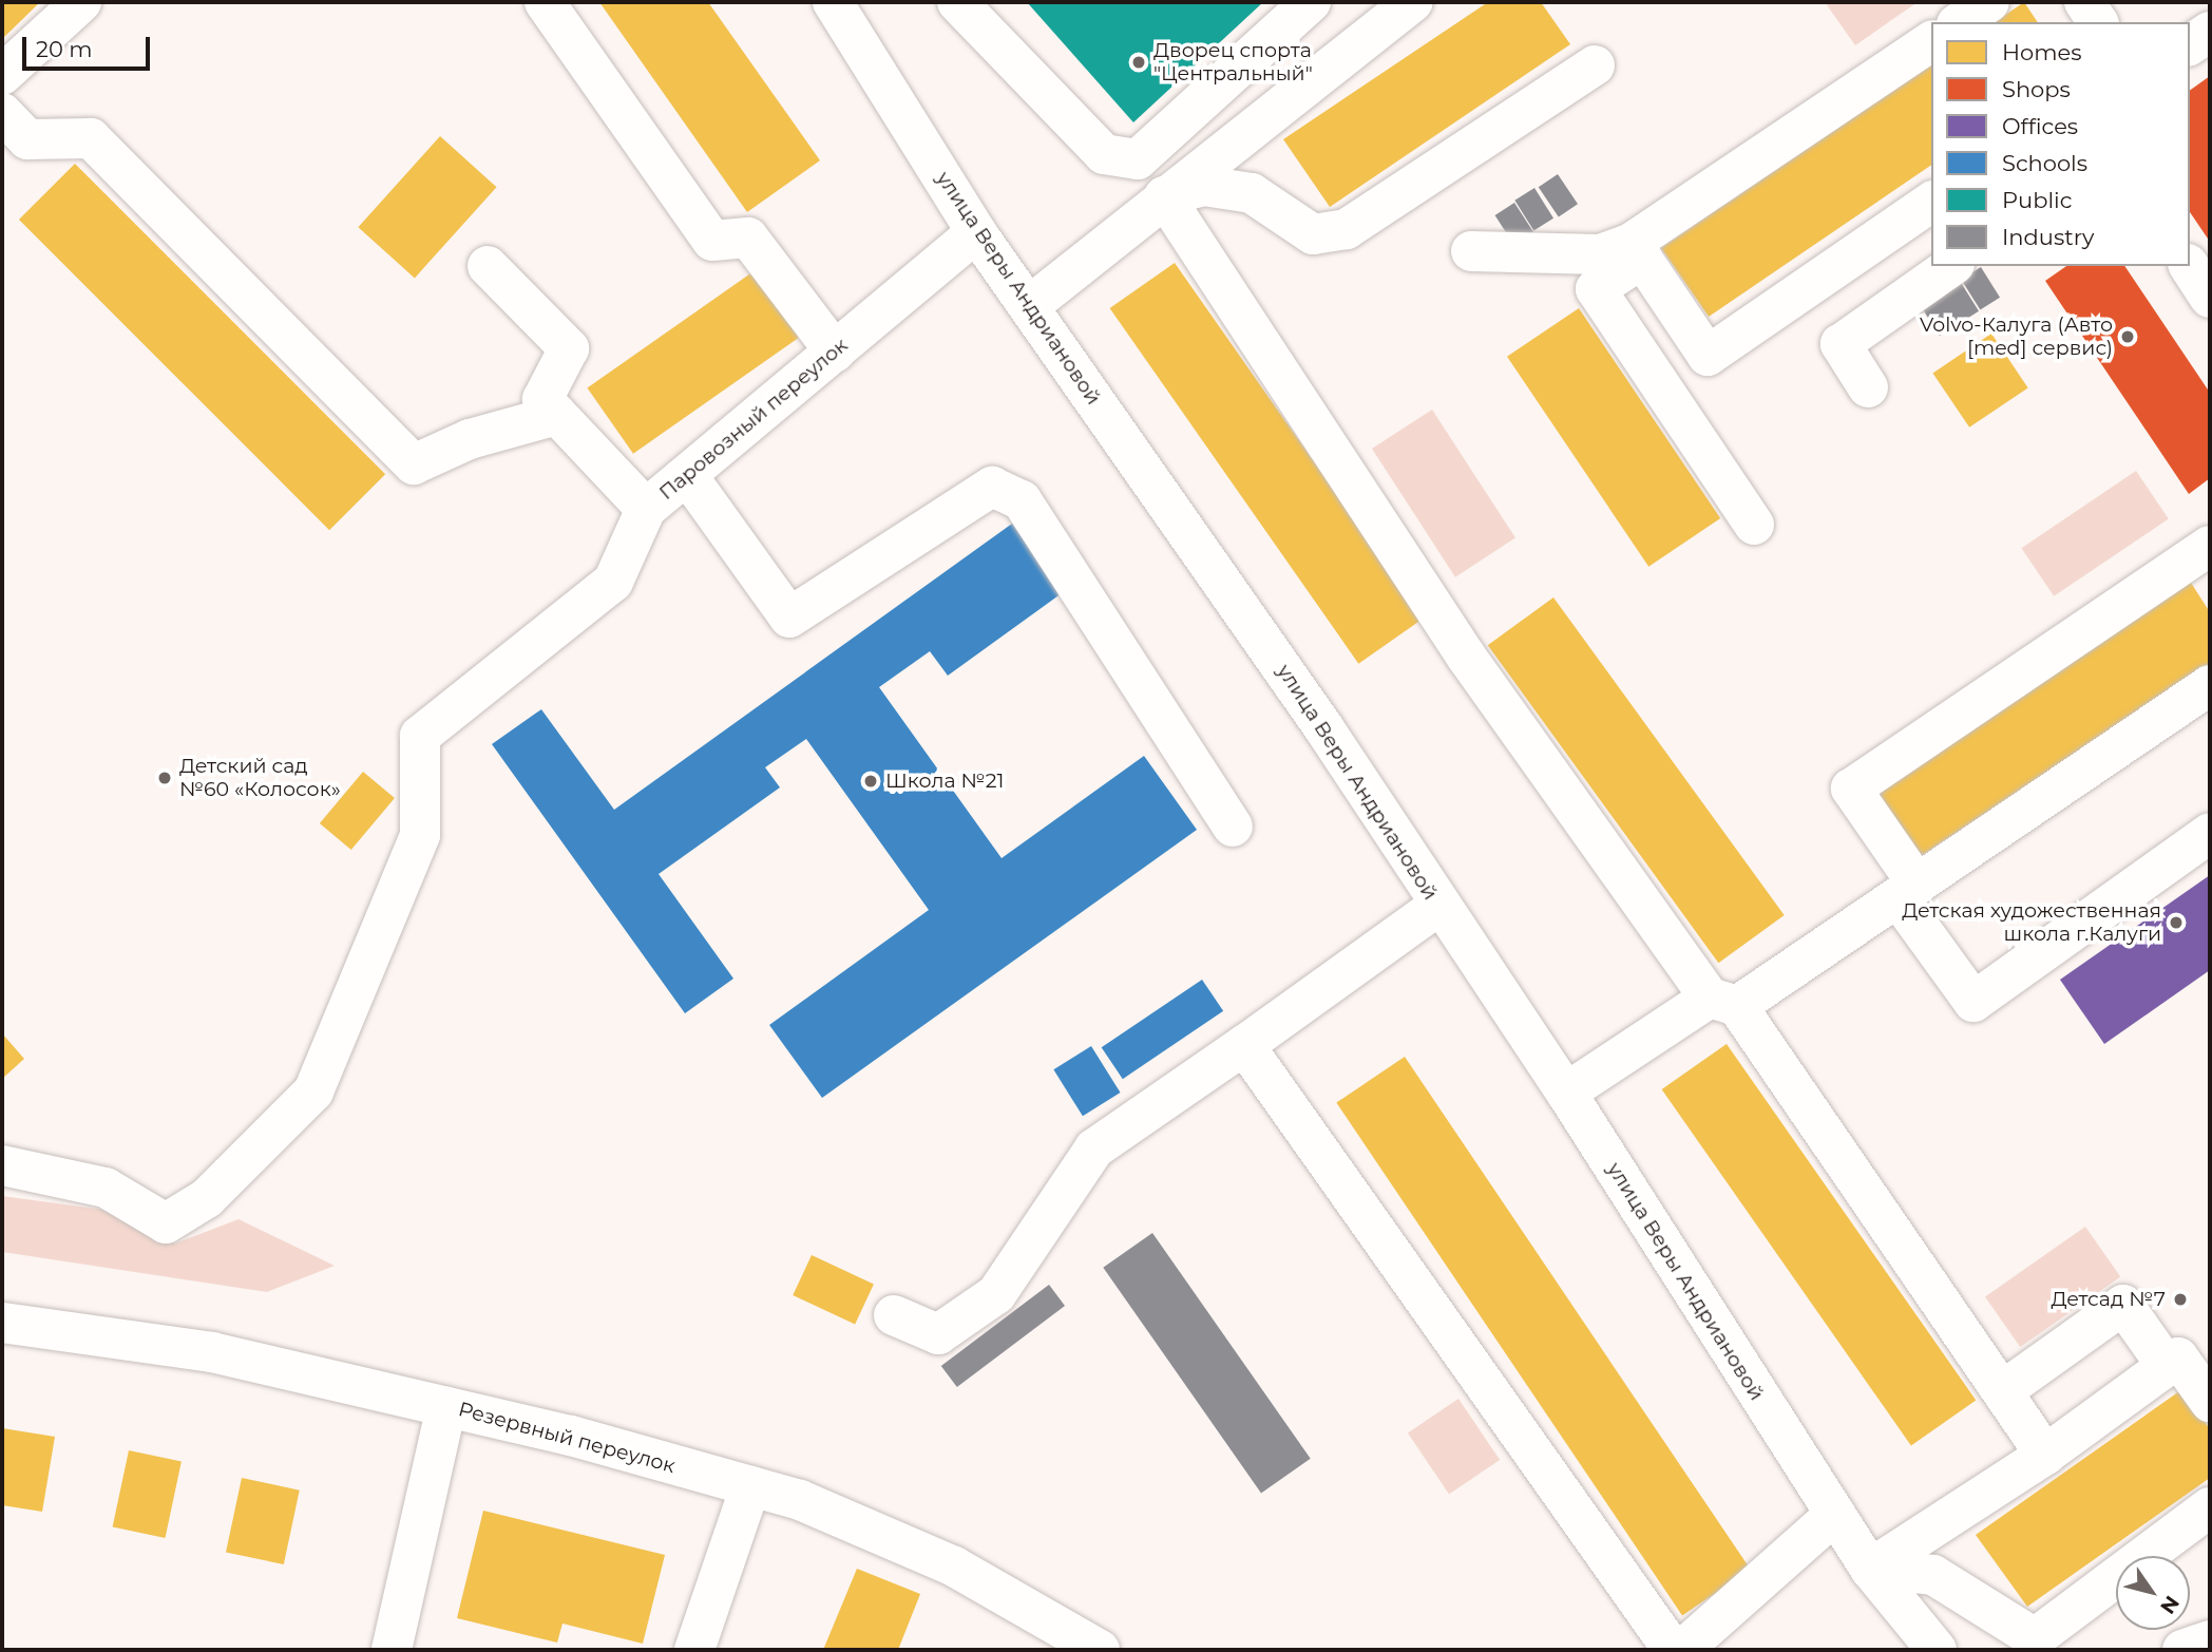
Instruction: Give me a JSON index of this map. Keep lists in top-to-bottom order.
{
  "streets": {
    "street": ["улица Веры Андриановой", "Паровозный переулок", "Резервный переулок"]
  },
  "crossings": [
    ["улица Веры Андриановой", "Паровозный переулок"]
  ],
  "places": [
    "Дворец спорта \"Центральный\"",
    "Volvo-Калуга (Авто [med] сервис)",
    "Детский сад №60 «Колосок»",
    "Школа №21",
    "Детская художественная школа г.Калуги",
    "Детсад №7"
  ],
  "legend": [
    "Homes",
    "Shops",
    "Offices",
    "Schools",
    "Public",
    "Industry"
  ],
  "scale_bar": "20 m",
  "north": "bottom right"
}
